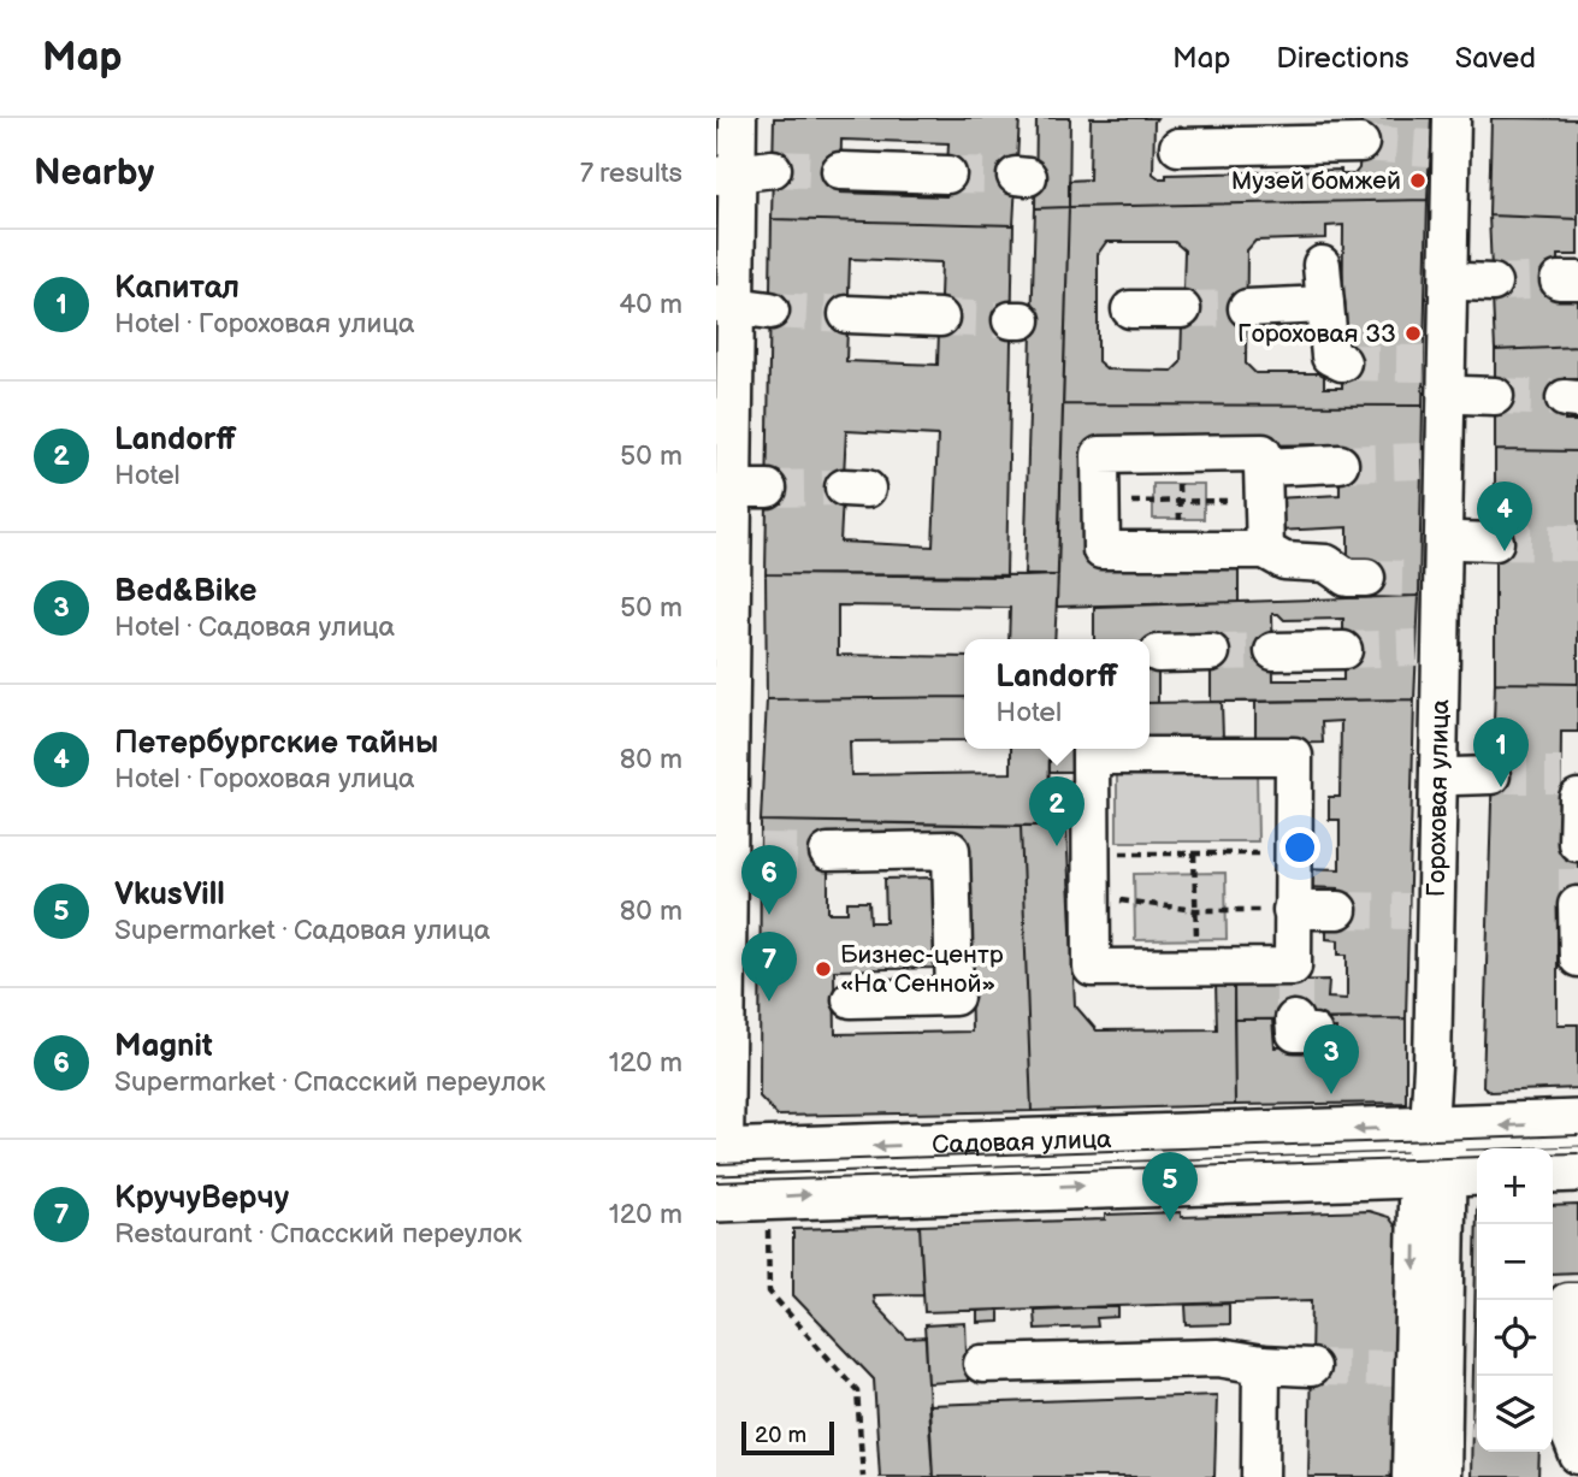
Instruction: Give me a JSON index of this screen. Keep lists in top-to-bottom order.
{
  "streets": {
    "main road": ["Садовая улица"],
    "street": ["Гороховая улица"]
  },
  "crossings": [
    ["Гороховая улица", "Садовая улица"]
  ],
  "places": ["Музей бомжей", "Гороховая 33", "Бизнес-центр «На Сенной»"],
  "scale_bar": "20 m",
  "page": {
    "header": "Map",
    "nav": ["Map", "Directions", "Saved"],
    "heading": ["Nearby", "7 results"],
    "list": [
      {
        "mark": "1",
        "name": "Капитал",
        "note": "Hotel · Гороховая улица",
        "value": "40 m"
      },
      {
        "mark": "2",
        "name": "Landorff",
        "note": "Hotel",
        "value": "50 m"
      },
      {
        "mark": "3",
        "name": "Bed&Bike",
        "note": "Hotel · Садовая улица",
        "value": "50 m"
      },
      {
        "mark": "4",
        "name": "Петербургские тайны",
        "note": "Hotel · Гороховая улица",
        "value": "80 m"
      },
      {
        "mark": "5",
        "name": "VkusVill",
        "note": "Supermarket · Садовая улица",
        "value": "80 m"
      },
      {
        "mark": "6",
        "name": "Magnit",
        "note": "Supermarket · Спасский переулок",
        "value": "120 m"
      },
      {
        "mark": "7",
        "name": "КручуВерчу",
        "note": "Restaurant · Спасский переулок",
        "value": "120 m"
      }
    ],
    "pins": [
      "4",
      "1",
      "2",
      "6",
      "7",
      "3",
      "5"
    ],
    "popup": ["Landorff", "Hotel"],
    "map_buttons": ["+", "−"],
    "scale": "20 m"
  }
}
